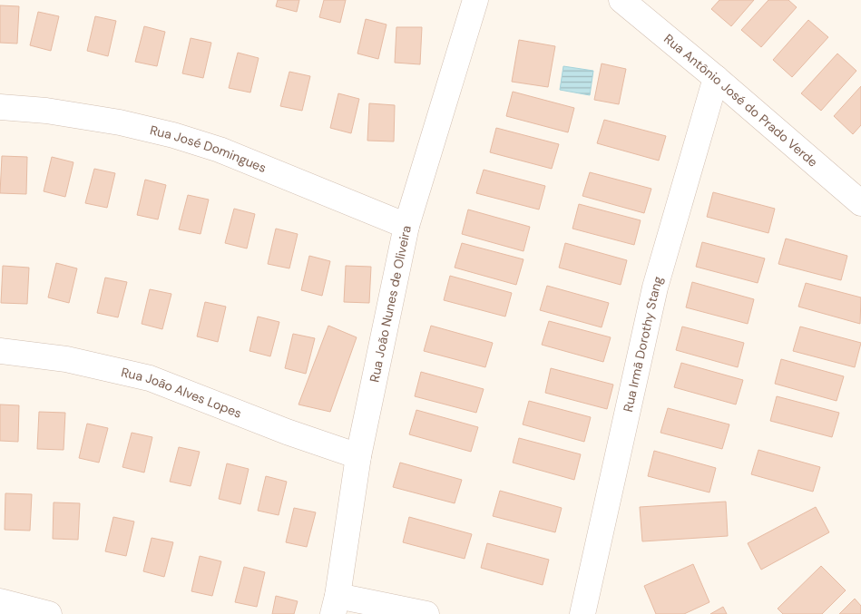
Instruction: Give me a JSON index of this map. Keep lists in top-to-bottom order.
{
  "streets": {
    "street": [
      "Rua Antônio José do Prado Verde",
      "Rua José Domingues",
      "Rua João Nunes de Oliveira",
      "Rua Irmã Dorothy Stang",
      "Rua João Alves Lopes"
    ]
  },
  "crossings": [
    ["Rua Antônio José do Prado Verde", "Rua Irmã Dorothy Stang"],
    ["Rua José Domingues", "Rua João Nunes de Oliveira"],
    ["Rua João Nunes de Oliveira", "Rua João Alves Lopes"]
  ]
}
